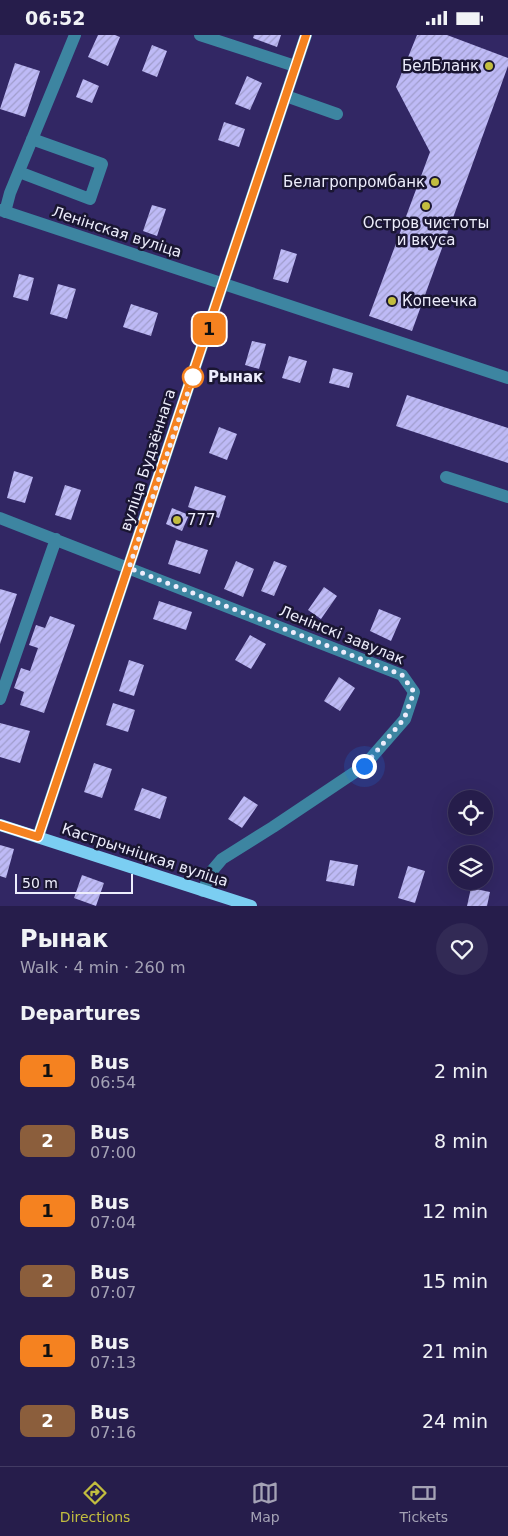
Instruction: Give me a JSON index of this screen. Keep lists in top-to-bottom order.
{
  "streets": {
    "main road": ["Кастрычніцкая вуліца"],
    "street": ["Ленінская вуліца", "вуліца Будзённага", "Ленінскі завулак"]
  },
  "crossings": [
    ["Ленінская вуліца", "вуліца Будзённага"],
    ["вуліца Будзённага", "Ленінскі завулак"],
    ["вуліца Будзённага", "Кастрычніцкая вуліца"],
    ["Ленінскі завулак", "Кастрычніцкая вуліца"]
  ],
  "places": [
    "БелБланк",
    "Белагропромбанк",
    "Остров чистоты и вкуса",
    "Копеечка",
    "Рынак",
    "777"
  ],
  "lines": ["bus line 1"],
  "scale_bar": "50 m",
  "page": {
    "status": "06:52",
    "on_map": "1",
    "scale": "50 m",
    "heading": [
      ["Рынак", "Walk · 4 min · 260 m"],
      "Departures"
    ],
    "list": [
      {
        "mark": "1",
        "name": "Bus",
        "note": "06:54",
        "value": "2 min"
      },
      {
        "mark": "2",
        "name": "Bus",
        "note": "07:00",
        "value": "8 min"
      },
      {
        "mark": "1",
        "name": "Bus",
        "note": "07:04",
        "value": "12 min"
      },
      {
        "mark": "2",
        "name": "Bus",
        "note": "07:07",
        "value": "15 min"
      },
      {
        "mark": "1",
        "name": "Bus",
        "note": "07:13",
        "value": "21 min"
      },
      {
        "mark": "2",
        "name": "Bus",
        "note": "07:16",
        "value": "24 min"
      }
    ],
    "tabs": ["Directions", "Map", "Tickets"]
  }
}
